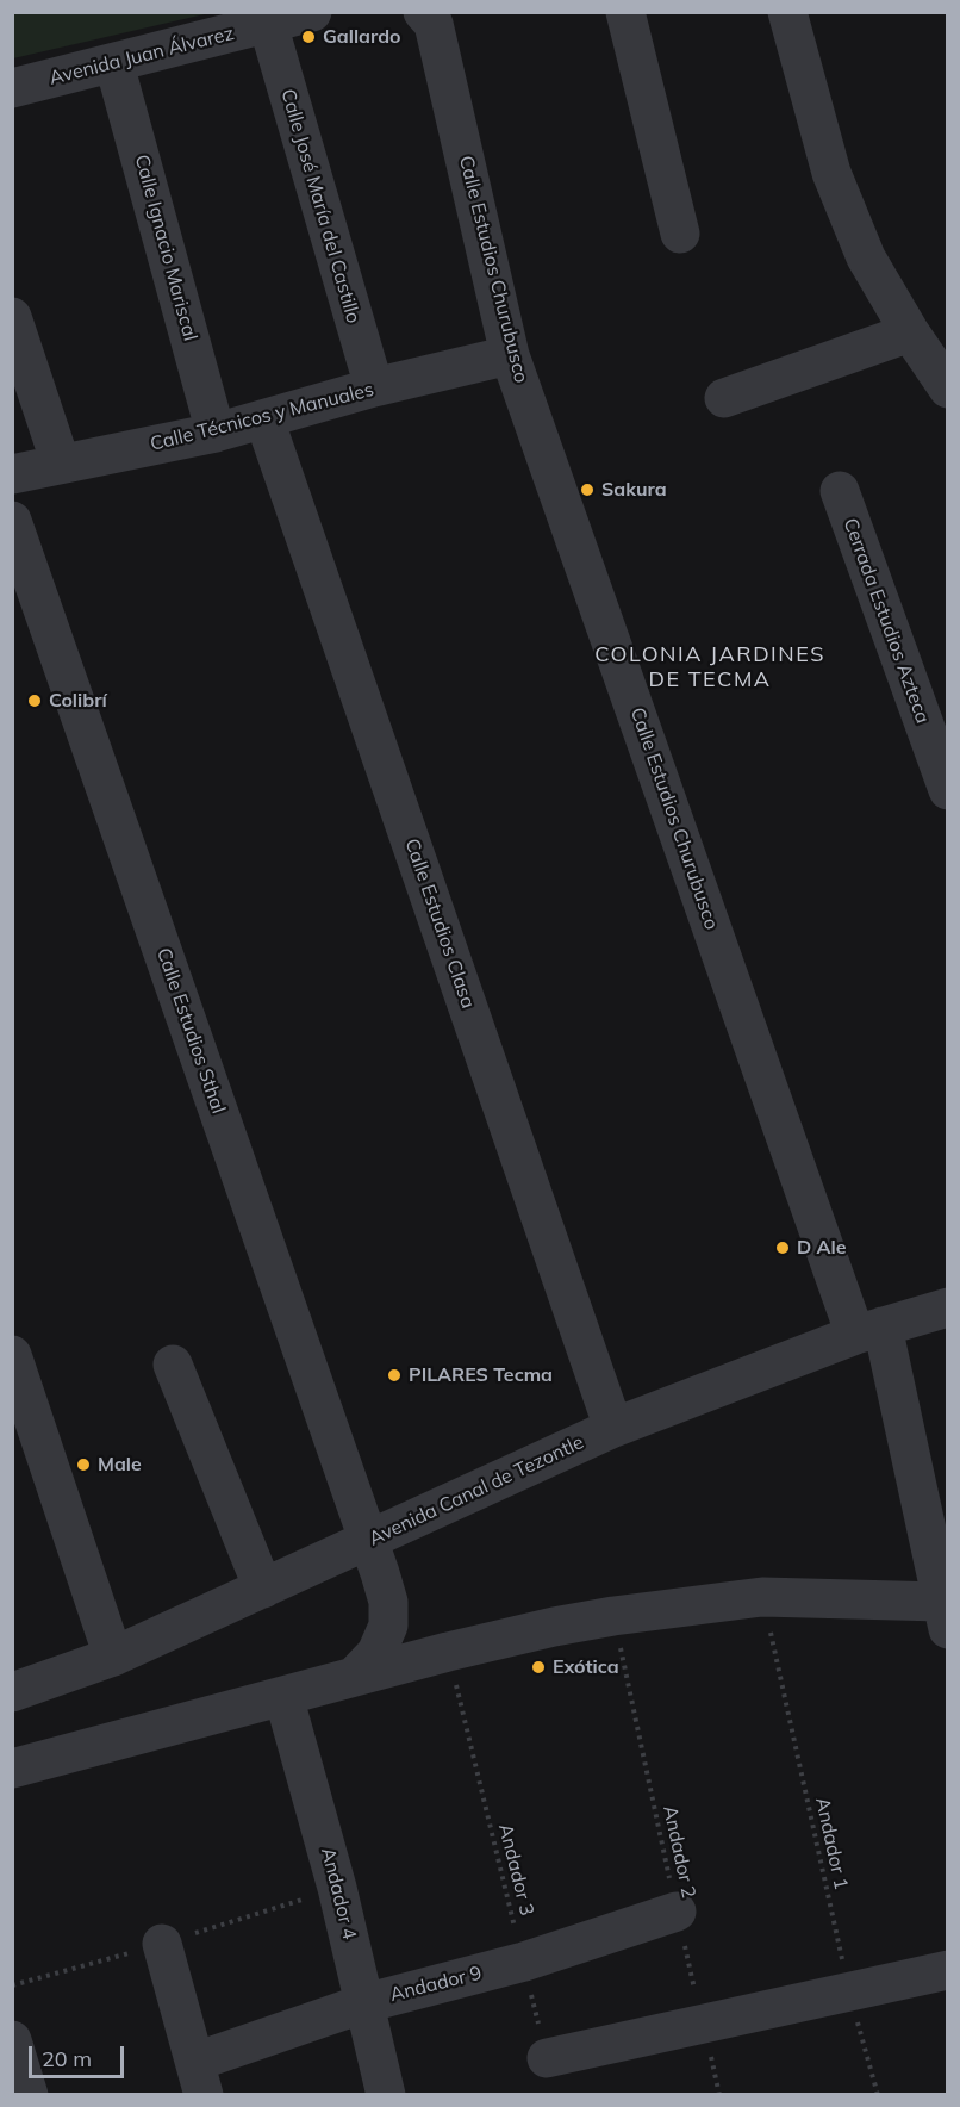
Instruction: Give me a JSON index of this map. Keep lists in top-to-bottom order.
{
  "streets": {
    "street": [
      "Avenida Juan Álvarez",
      "Calle José María del Castillo",
      "Calle Ignacio Mariscal",
      "Calle Estudios Churubusco",
      "Calle Técnicos y Manuales",
      "Cerrada Estudios Azteca",
      "Calle Estudios Clasa",
      "Calle Estudios Sthal",
      "Avenida Canal de Tezontle",
      "Andador 4",
      "Andador 9"
    ],
    "path": ["Andador 1", "Andador 2", "Andador 3"]
  },
  "crossings": [
    ["Avenida Juan Álvarez", "Calle José María del Castillo"],
    ["Avenida Juan Álvarez", "Calle Ignacio Mariscal"],
    ["Calle José María del Castillo", "Calle Técnicos y Manuales"],
    ["Calle Ignacio Mariscal", "Calle Técnicos y Manuales"],
    ["Calle Estudios Churubusco", "Calle Técnicos y Manuales"],
    ["Calle Estudios Churubusco", "Avenida Canal de Tezontle"],
    ["Calle Técnicos y Manuales", "Calle Estudios Clasa"],
    ["Calle Estudios Clasa", "Avenida Canal de Tezontle"],
    ["Calle Estudios Sthal", "Avenida Canal de Tezontle"],
    ["Andador 2", "Andador 9"],
    ["Andador 3", "Andador 9"],
    ["Andador 4", "Andador 9"]
  ],
  "districts": ["COLONIA JARDINES DE TECMA"],
  "places": [
    "Gallardo",
    "Sakura",
    "Colibrí",
    "D Ale",
    "PILARES Tecma",
    "Male",
    "Exótica"
  ],
  "scale_bar": "20 m"
}
